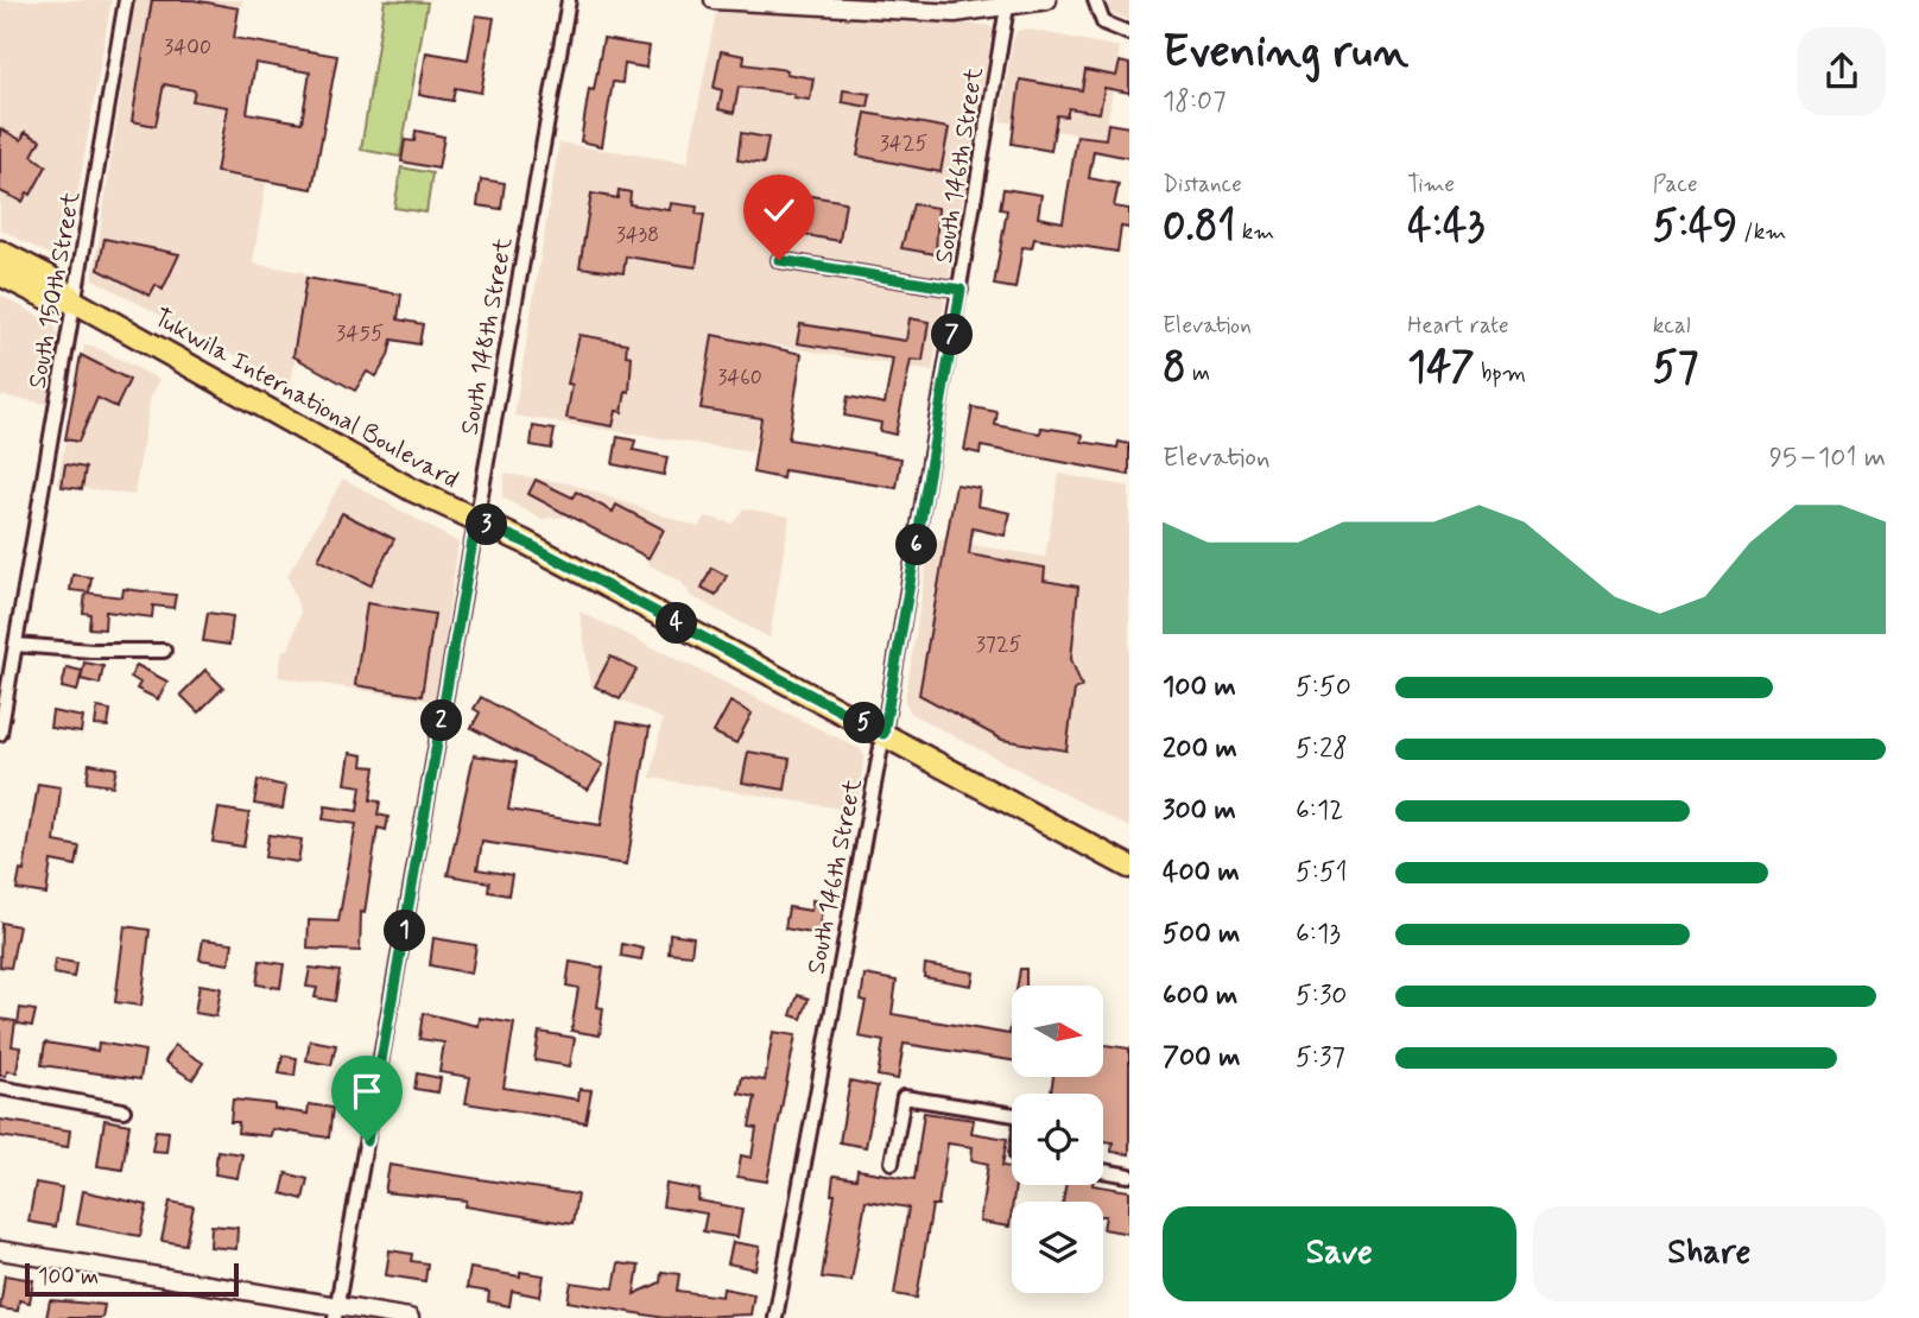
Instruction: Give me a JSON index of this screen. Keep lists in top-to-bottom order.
{
  "streets": {
    "main road": ["Tukwila International Boulevard"],
    "street": ["South 146th Street", "South 150th Street", "South 148th Street"]
  },
  "crossings": [
    ["South 146th Street", "Tukwila International Boulevard"],
    ["South 150th Street", "Tukwila International Boulevard"],
    ["South 148th Street", "Tukwila International Boulevard"]
  ],
  "house_numbers": [
    "3400",
    "3425",
    "3438",
    "3455",
    "3460",
    "3725"
  ],
  "scale_bar": "100 m",
  "north": "right",
  "page": {
    "heading": ["Evening run", "18:07"],
    "stats": [
      ["Distance", "0.81 km"],
      ["Time", "4:43"],
      ["Pace", "5:49 /km"],
      ["Elevation", "8 m"],
      ["Heart rate", "147 bpm"],
      ["kcal", "57"]
    ],
    "pins": [
      "7",
      "3",
      "6",
      "4",
      "2",
      "5",
      "1"
    ],
    "chart": ["Elevation", "95–101 m"],
    "list": [
      {
        "name": "100 m",
        "note": "5:50"
      },
      {
        "name": "200 m",
        "note": "5:28"
      },
      {
        "name": "300 m",
        "note": "6:12"
      },
      {
        "name": "400 m",
        "note": "5:51"
      },
      {
        "name": "500 m",
        "note": "6:13"
      },
      {
        "name": "600 m",
        "note": "5:30"
      },
      {
        "name": "700 m",
        "note": "5:37"
      }
    ],
    "buttons": ["Save", "Share"],
    "scale": "100 m"
  }
}
